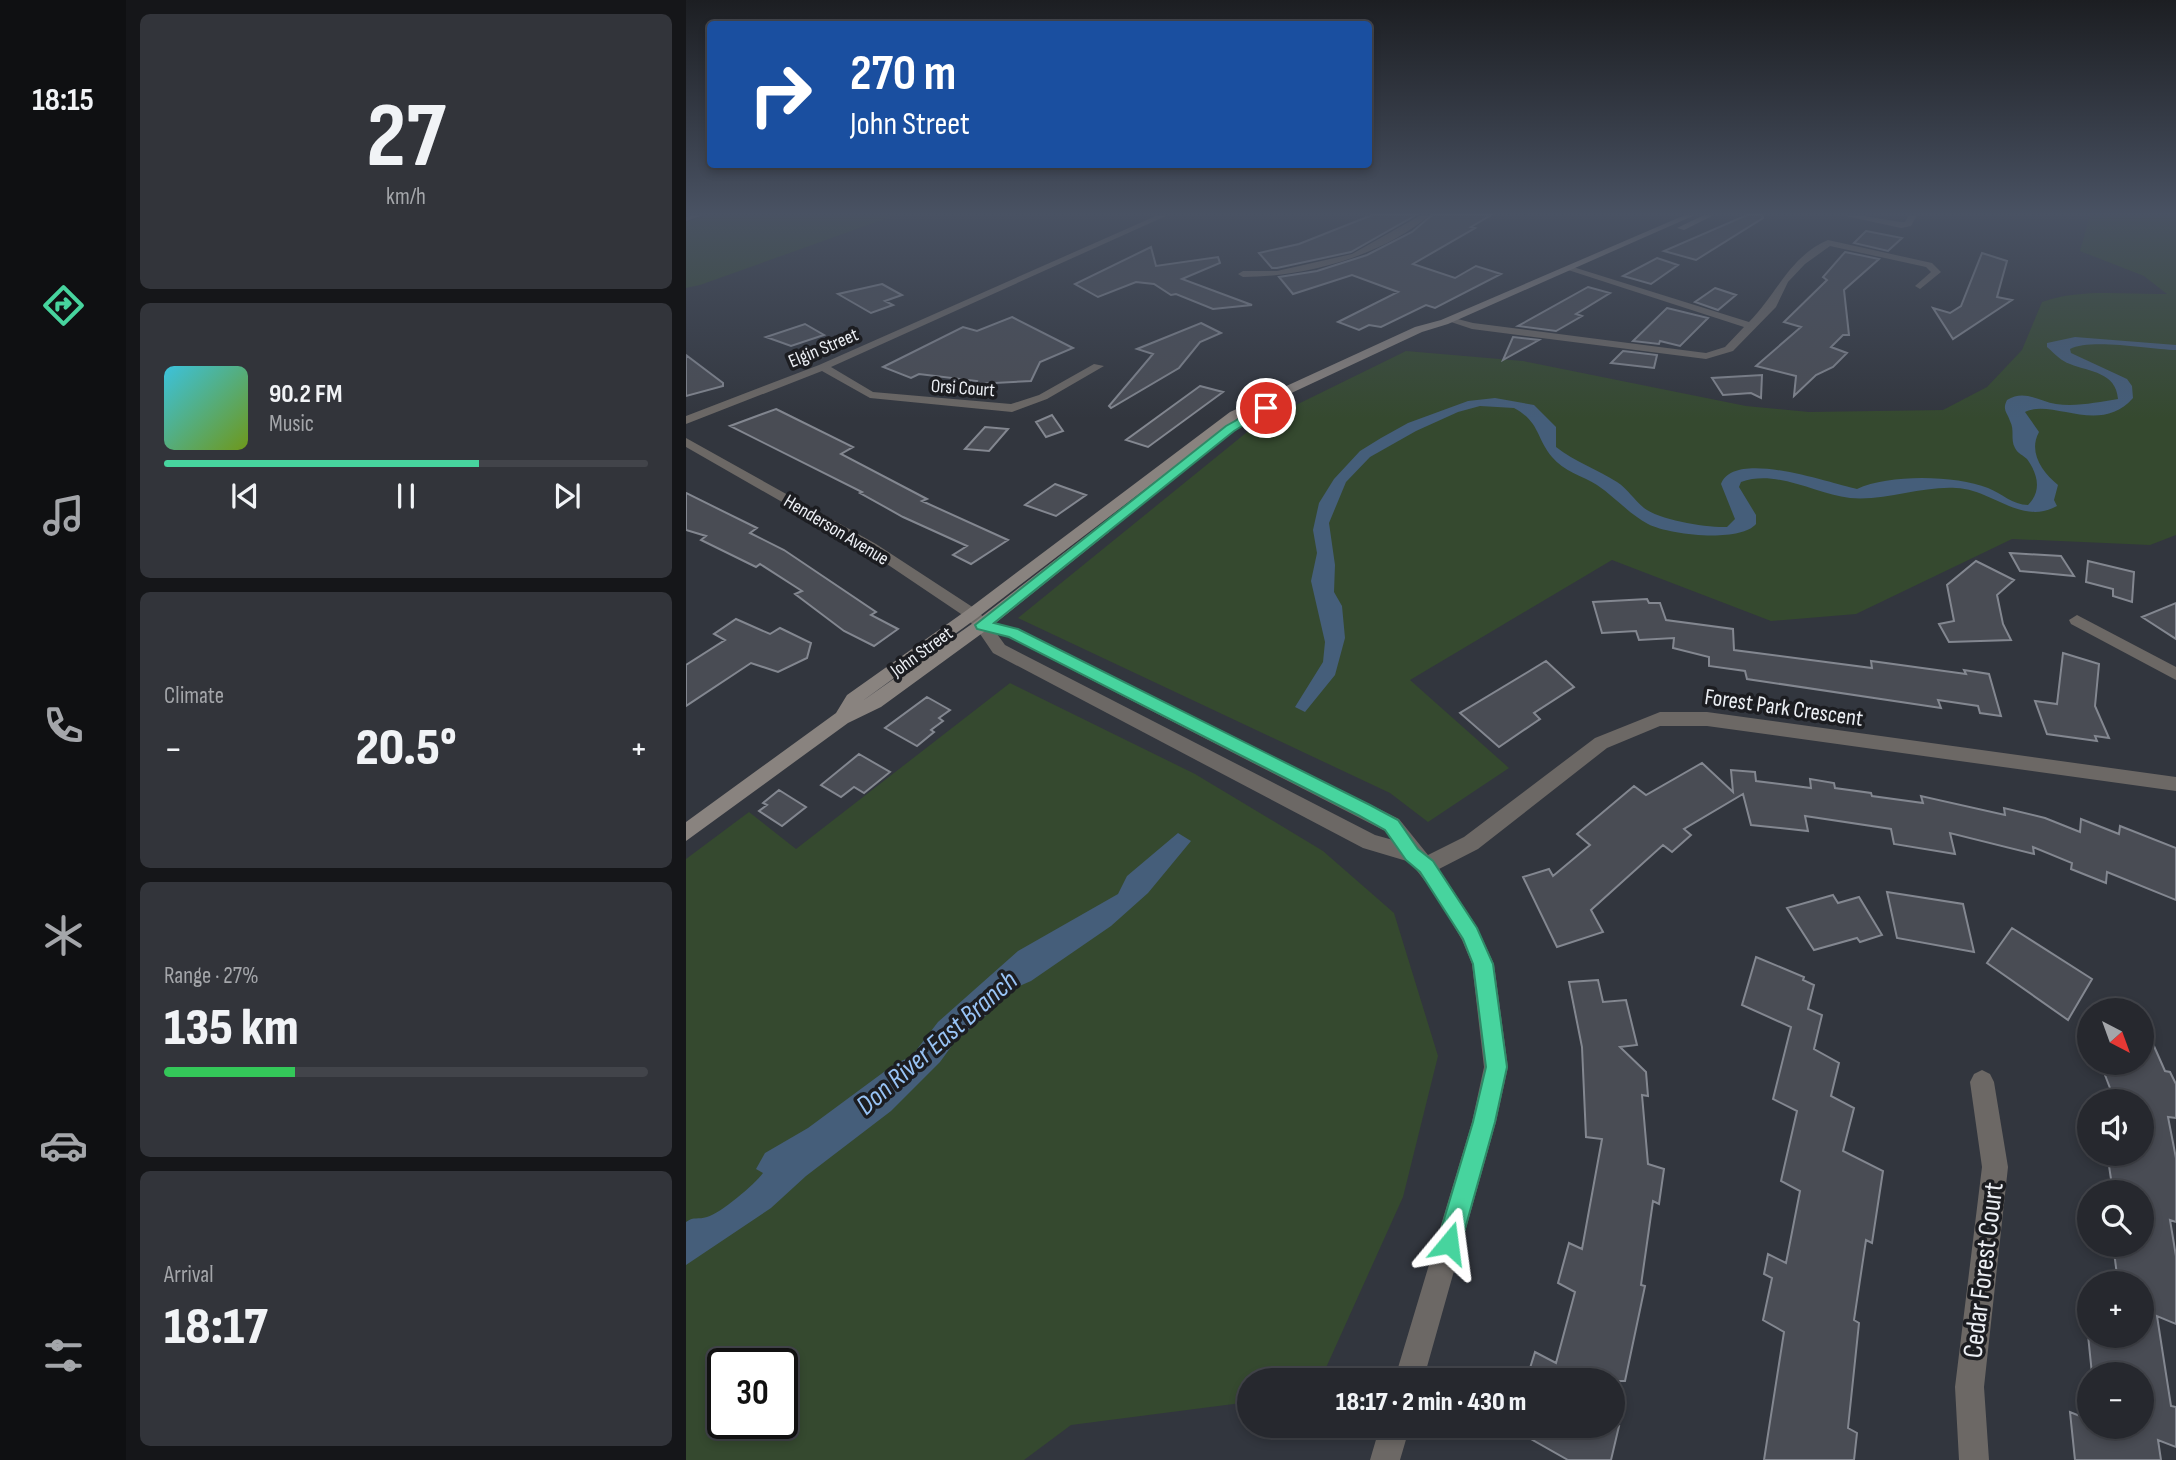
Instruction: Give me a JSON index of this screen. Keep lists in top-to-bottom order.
{
  "streets": {
    "main road": ["John Street"],
    "street": [
      "Elgin Street",
      "Orsi Court",
      "Henderson Avenue",
      "Forest Park Crescent",
      "Cedar Forest Court"
    ]
  },
  "crossings": [
    ["Elgin Street", "Orsi Court"],
    ["Henderson Avenue", "John Street"],
    ["Henderson Avenue", "Forest Park Crescent"]
  ],
  "water": ["Don River East Branch"],
  "north": "bottom right",
  "page": {
    "tabs": "18:15",
    "tile": [
      ["27", "km/h"],
      "Climate",
      ["Range · 27%", "135 km"],
      ["Arrival", "18:17"]
    ],
    "turn": ["270 m", "John Street"],
    "song": ["90.2 FM", "Music"],
    "heat": ["−", "20.5°", "+"],
    "map_buttons": ["+", "−"],
    "limit": "30",
    "trip": "18:17 · 2 min · 430 m"
  }
}
